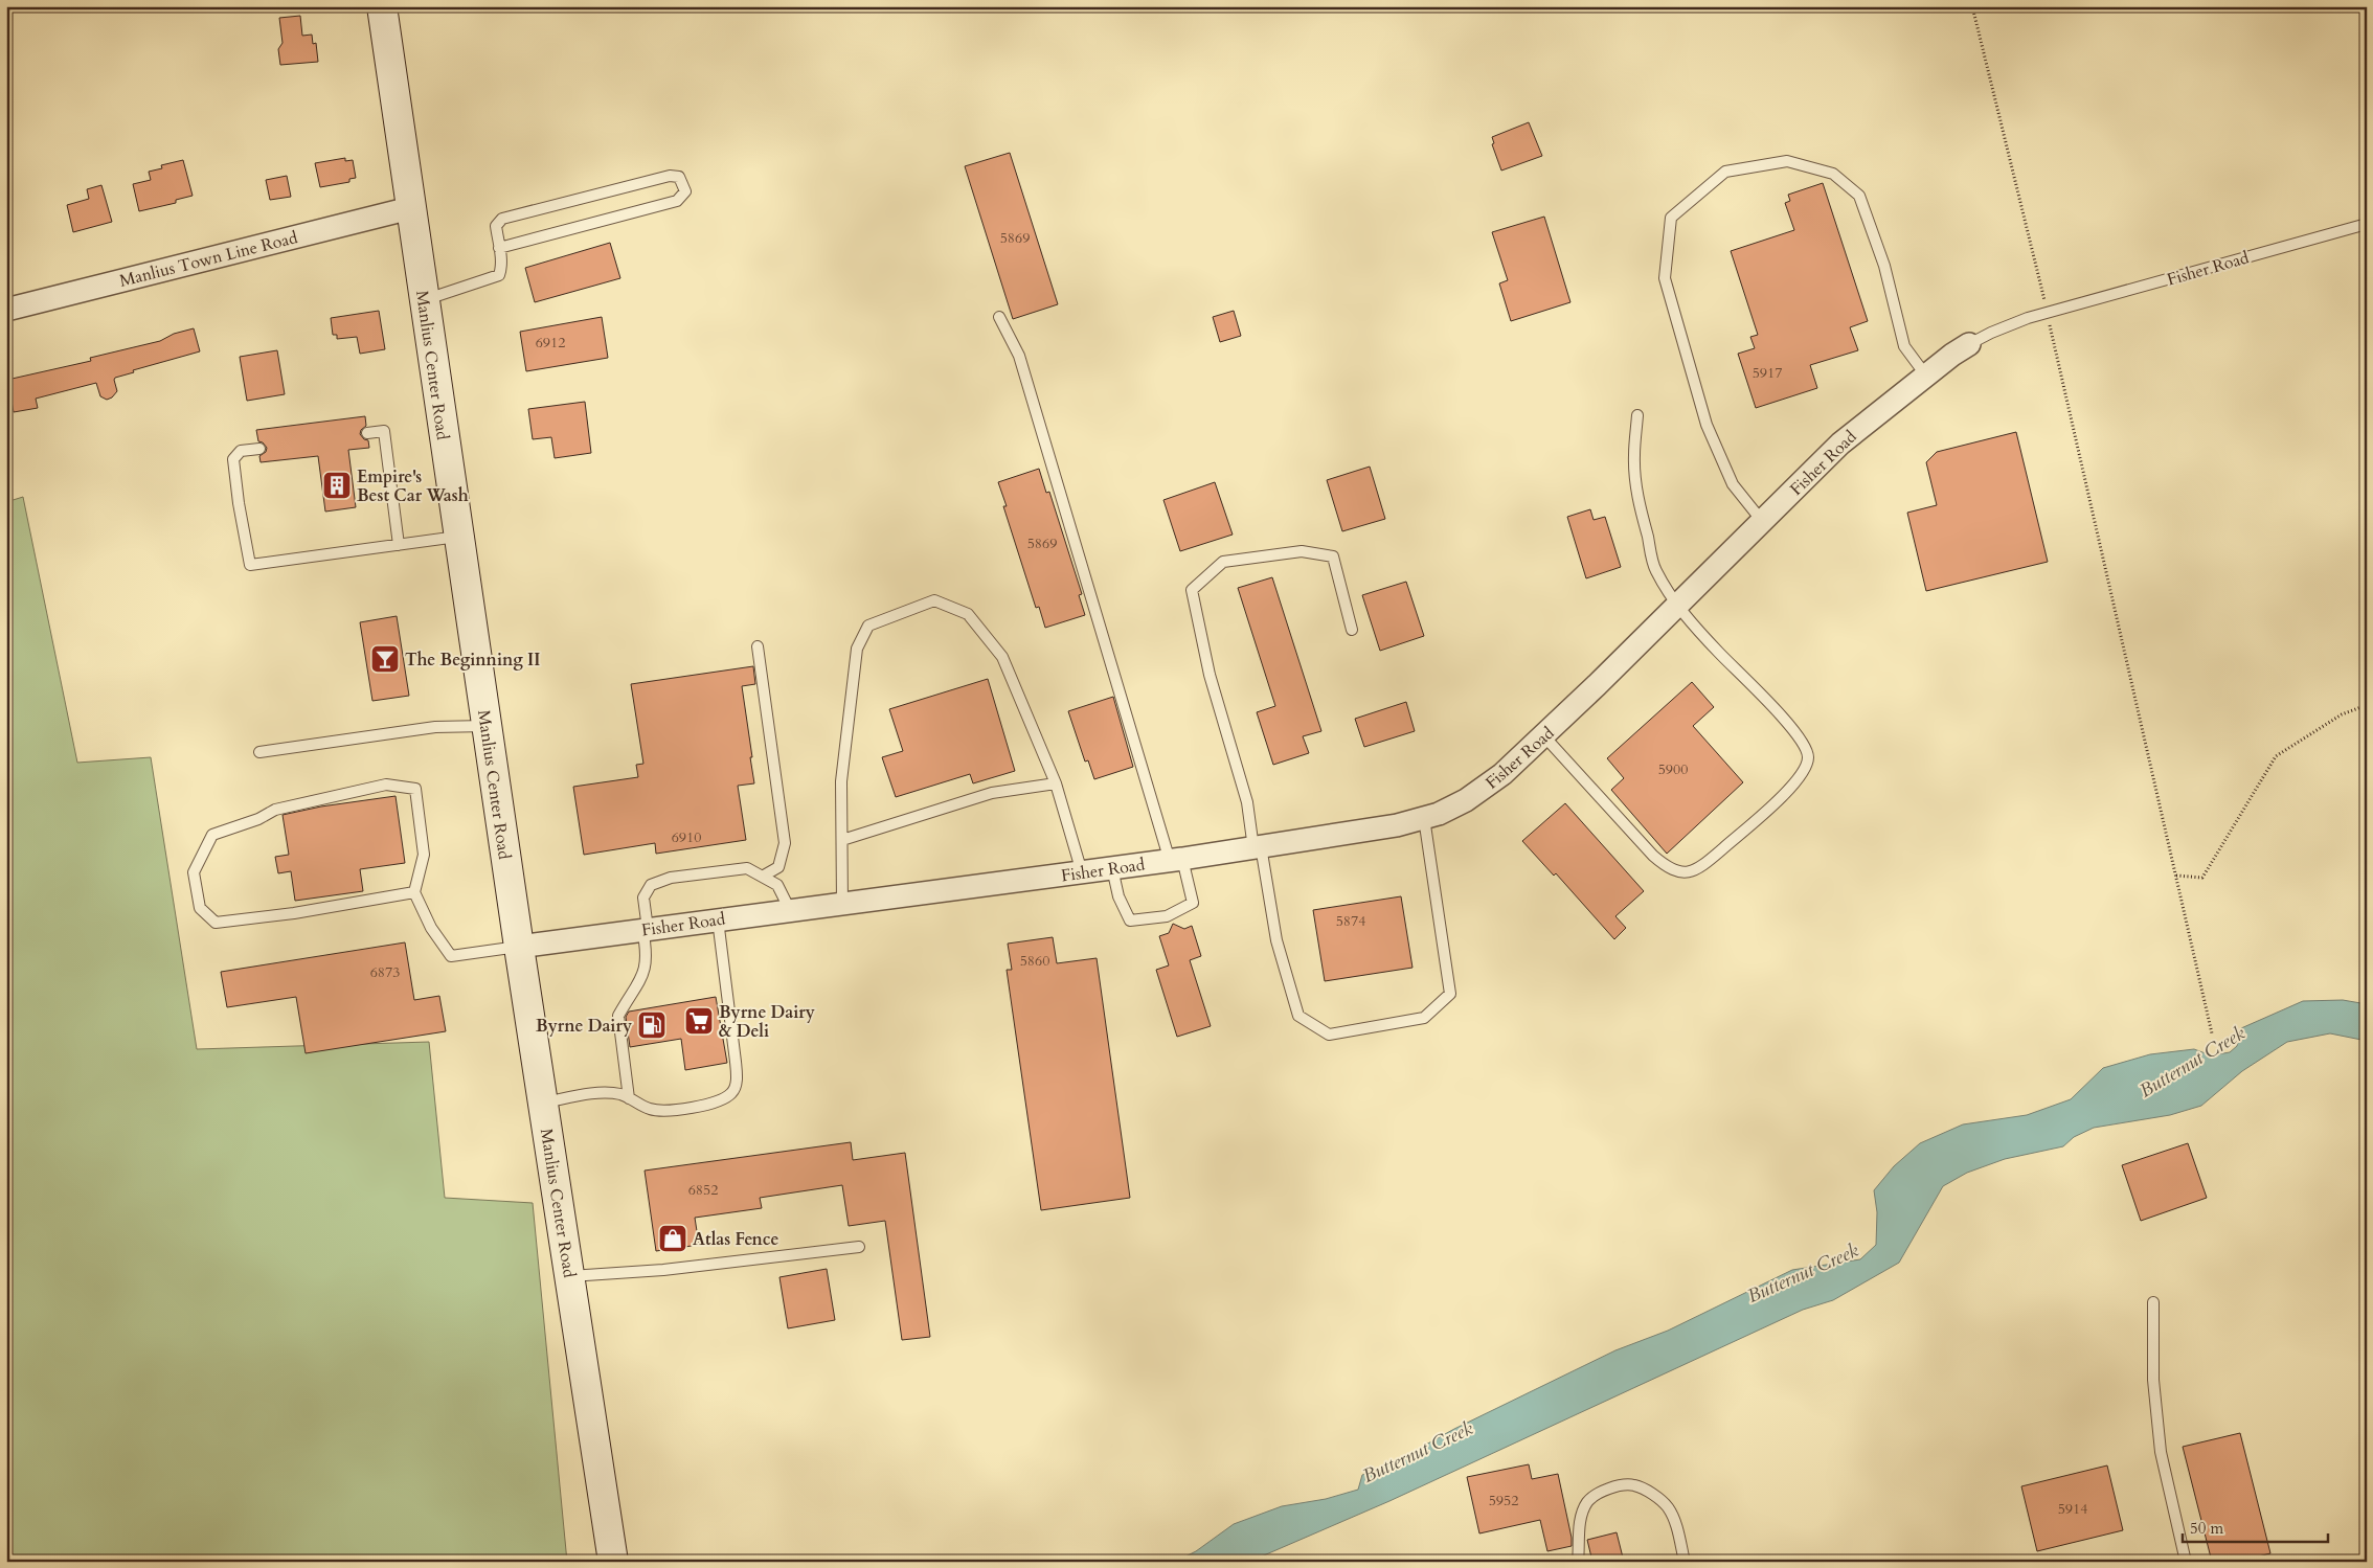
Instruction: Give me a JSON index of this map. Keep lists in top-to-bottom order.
{
  "streets": {
    "main road": ["Manlius Center Road"],
    "street": ["Manlius Town Line Road", "Fisher Road"]
  },
  "crossings": [
    ["Manlius Town Line Road", "Manlius Center Road"],
    ["Fisher Road", "Manlius Center Road"]
  ],
  "water": ["Butternut Creek"],
  "places": {
    "building": ["Empire's Best Car Wash"],
    "bar": ["The Beginning II"],
    "supermarket": ["Byrne Dairy & Deli"],
    "fuel station": ["Byrne Dairy"],
    "shop": ["Atlas Fence"]
  },
  "house_numbers": [
    "5869",
    "6912",
    "5917",
    "5869",
    "5900",
    "6910",
    "5874",
    "5860",
    "6873",
    "6852",
    "5952",
    "5914"
  ],
  "scale_bar": "50 m"
}
